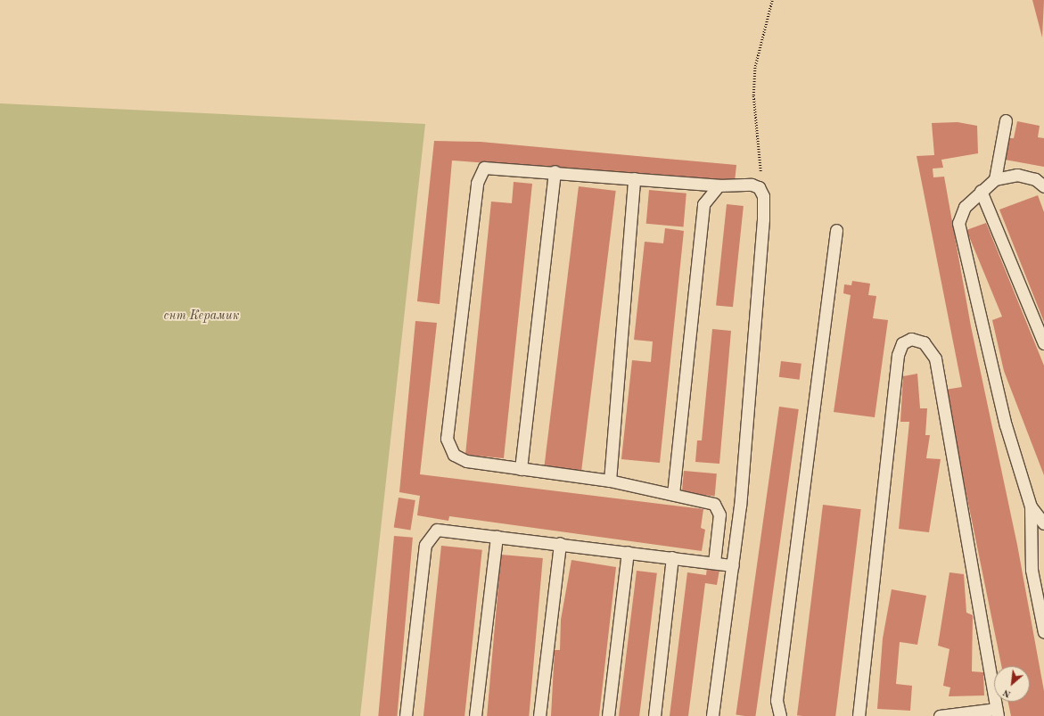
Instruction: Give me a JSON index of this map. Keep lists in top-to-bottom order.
{
  "parks": ["снт Керамик"],
  "north": "bottom left"
}
